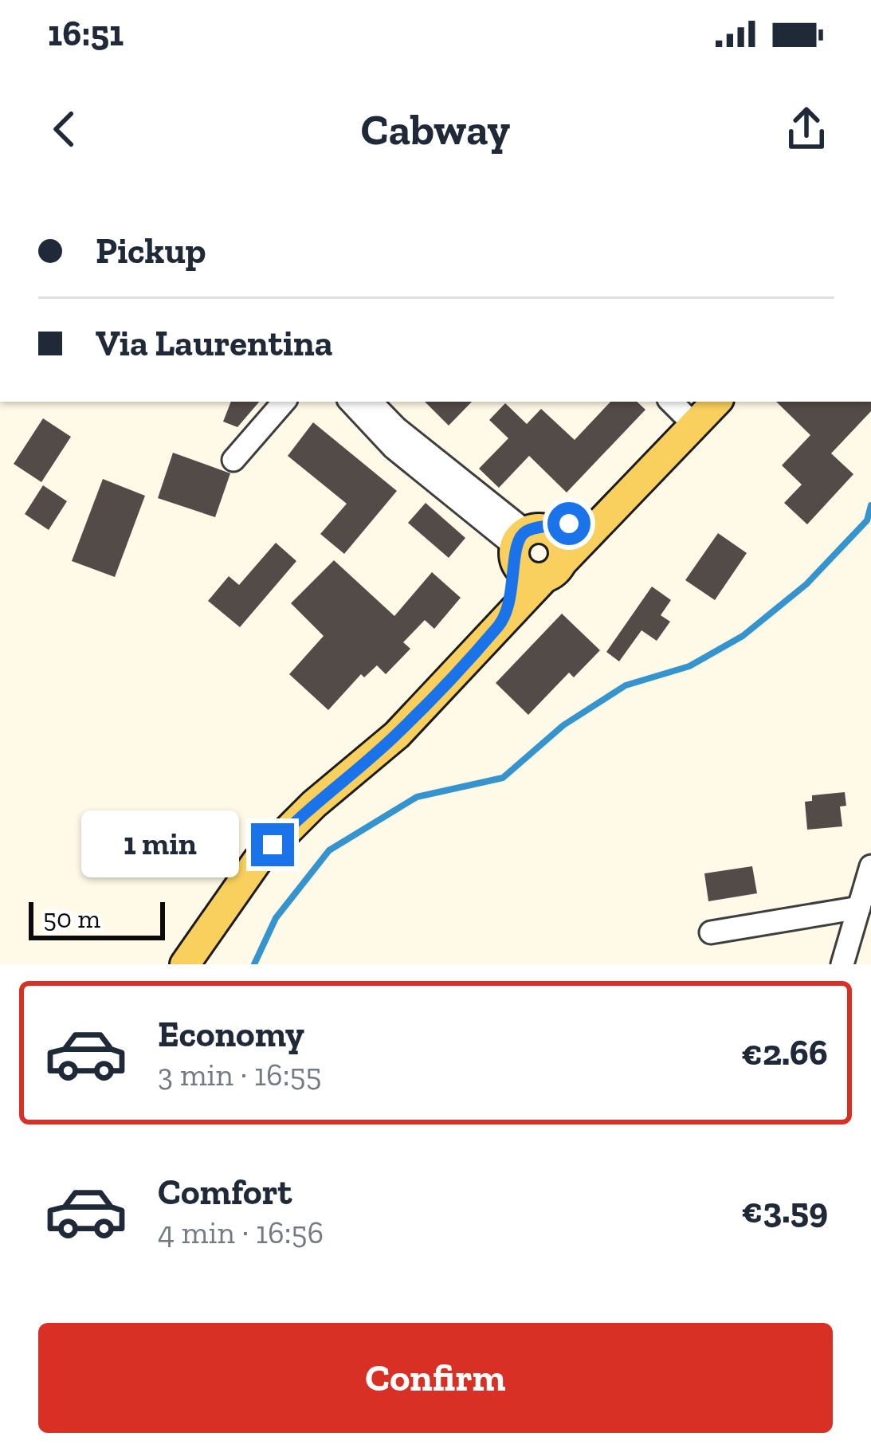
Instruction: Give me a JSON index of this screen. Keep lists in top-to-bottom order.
{
  "scale_bar": "50 m",
  "page": {
    "status": "16:51",
    "header": "Cabway",
    "banner": ["Pickup", "Via Laurentina"],
    "bubble": "1 min",
    "scale": "50 m",
    "list": [
      {
        "name": "Economy",
        "note": "3 min · 16:55",
        "value": "€2.66"
      },
      {
        "name": "Comfort",
        "note": "4 min · 16:56",
        "value": "€3.59"
      }
    ],
    "buttons": "Confirm"
  }
}
